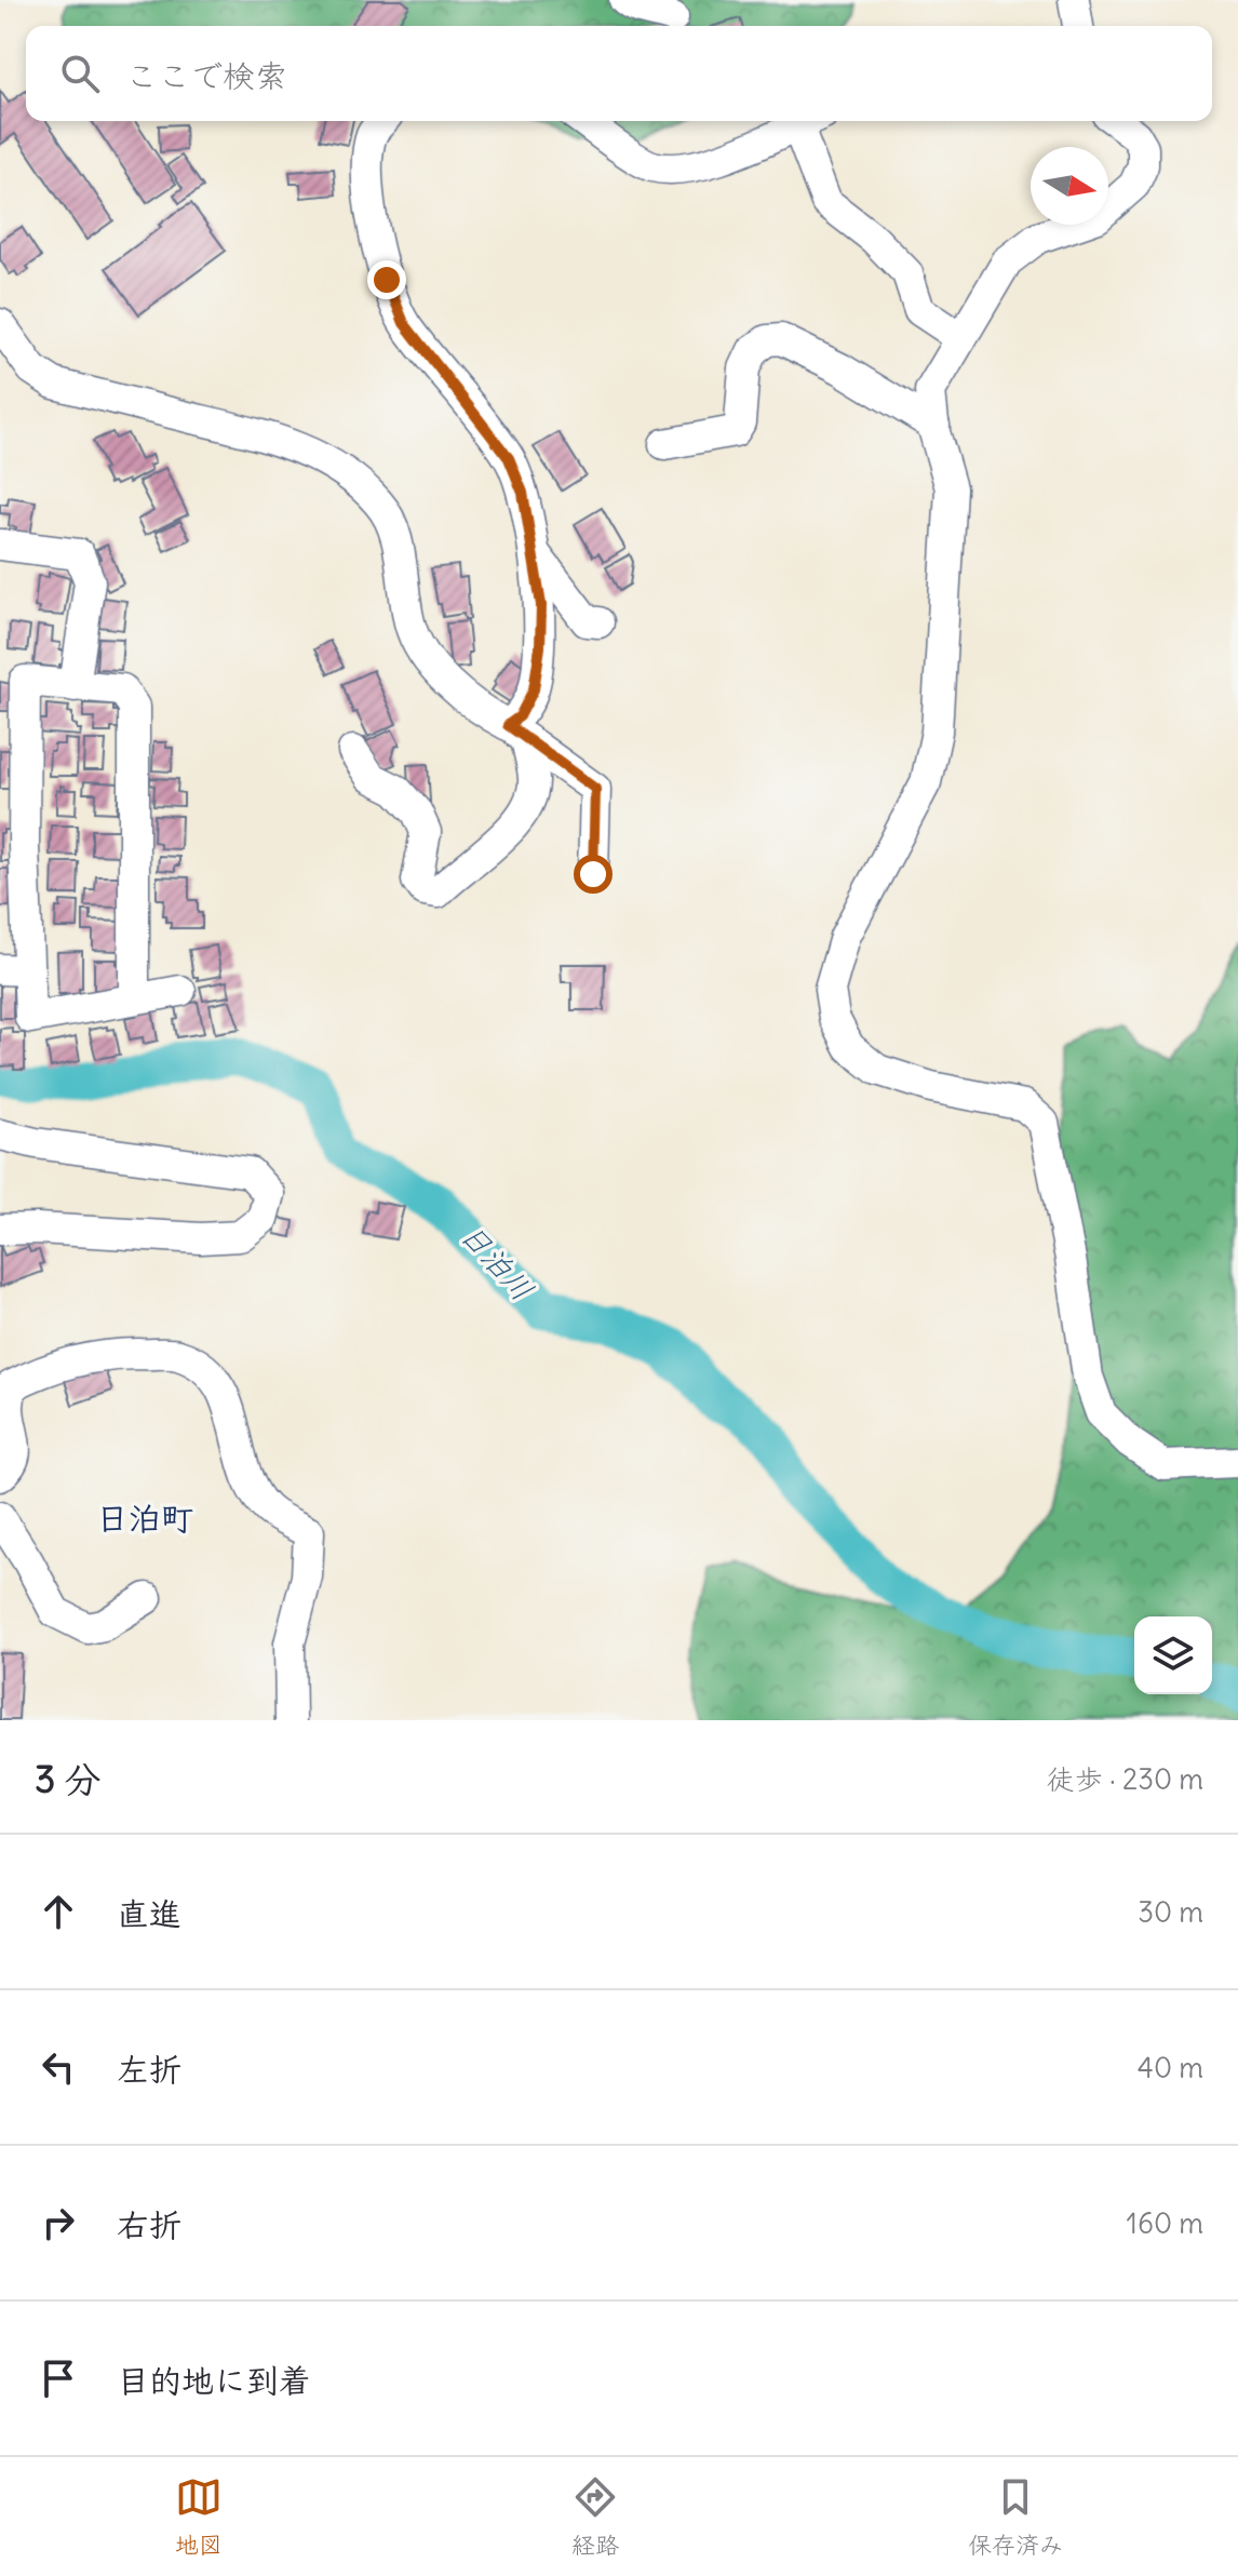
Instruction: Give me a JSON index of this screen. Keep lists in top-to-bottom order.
{
  "districts": ["日泊町"],
  "water": ["日泊川"],
  "north": "right",
  "page": {
    "search": "ここで検索",
    "heading": ["3 分", "徒歩 · 230 m"],
    "list": [
      ["直進", "30 m"],
      ["左折", "40 m"],
      ["右折", "160 m"],
      "目的地に到着"
    ],
    "nav": ["地図", "経路", "保存済み"]
  }
}
